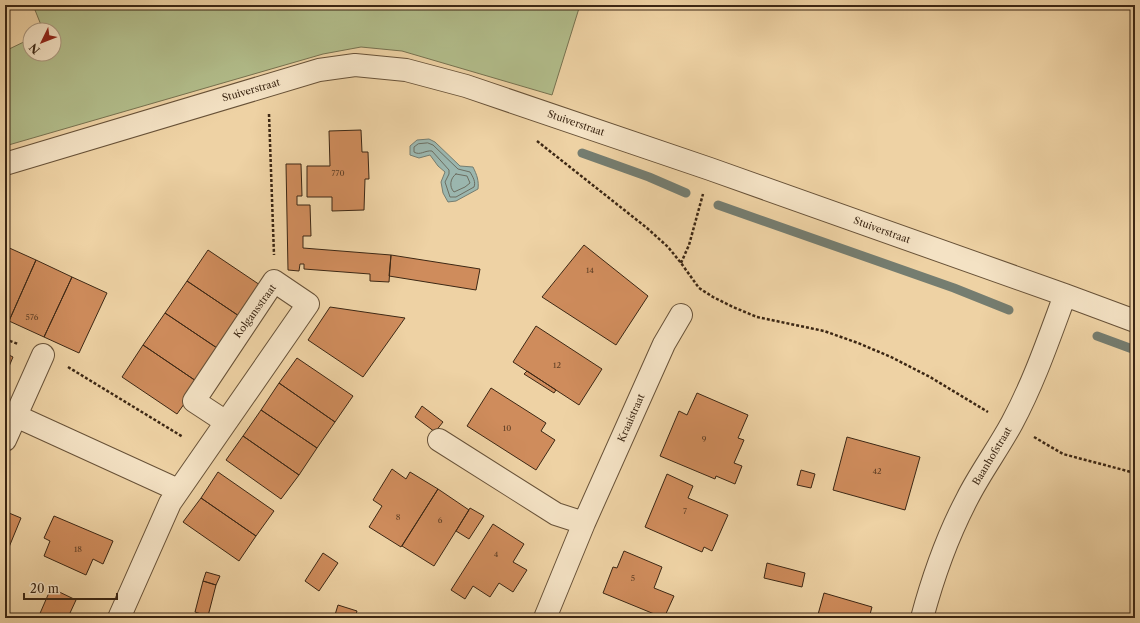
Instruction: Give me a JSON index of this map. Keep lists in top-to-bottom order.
{
  "streets": {
    "street": [
      "Stuiverstraat",
      "Kolgansstraat",
      "Kraaistraat",
      "Baanhofstraat"
    ]
  },
  "crossings": [
    ["Stuiverstraat", "Baanhofstraat"]
  ],
  "house_numbers": [
    "770",
    "14",
    "576",
    "12",
    "10",
    "9",
    "42",
    "7",
    "8",
    "6",
    "18",
    "4",
    "5"
  ],
  "scale_bar": "20 m",
  "north": "bottom left"
}
